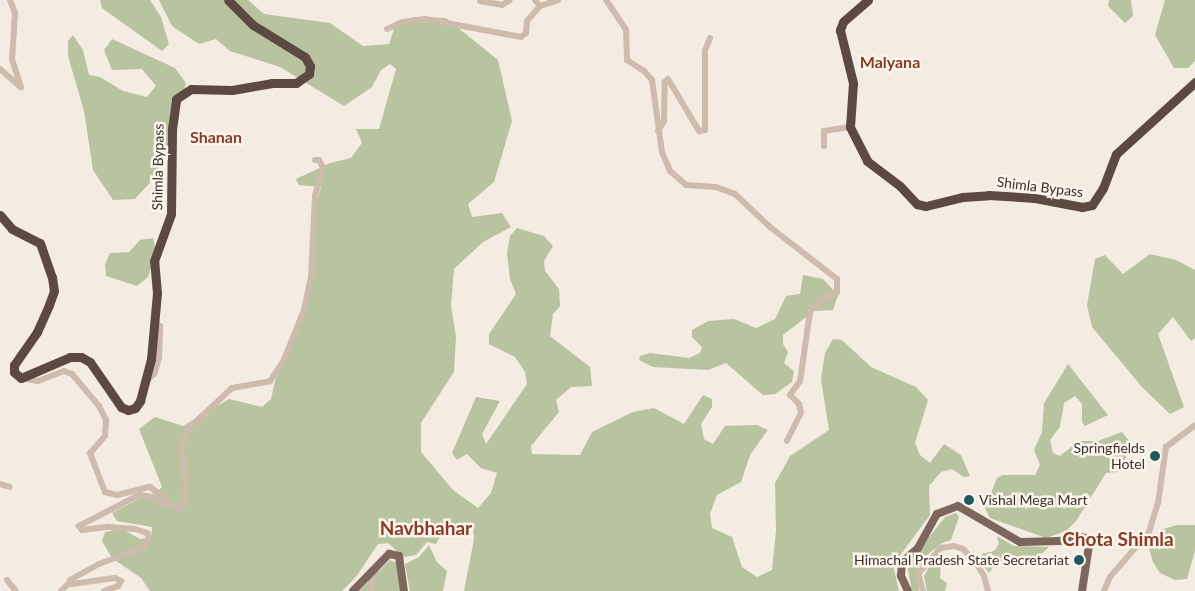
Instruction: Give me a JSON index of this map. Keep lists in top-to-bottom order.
{
  "streets": {
    "highway": ["Shimla Bypass"]
  },
  "districts": [
    "Malyana",
    "Shanan",
    "Navbhahar",
    "Chota Shimla"
  ],
  "places": ["Springfields Hotel", "Vishal Mega Mart", "Himachal Pradesh State Secretariat"]
}
